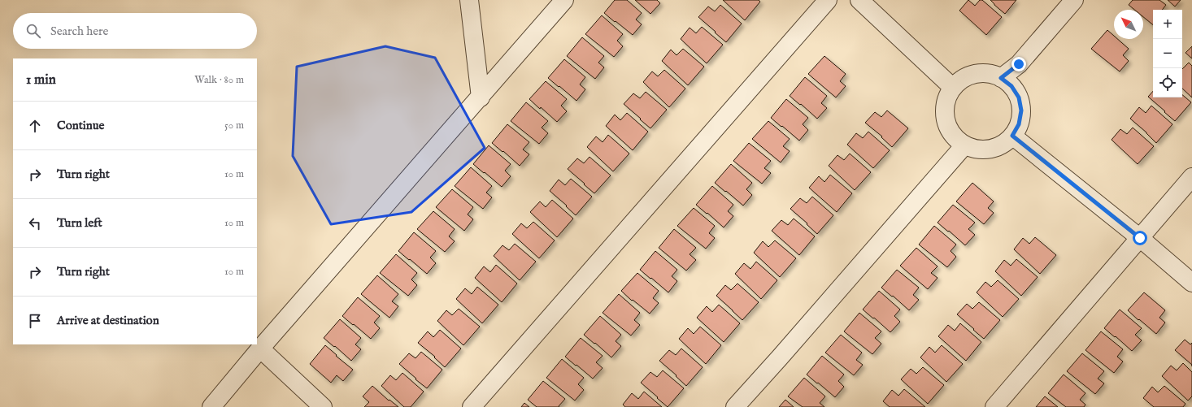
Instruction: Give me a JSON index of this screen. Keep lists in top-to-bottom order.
{
  "north": "top left",
  "page": {
    "map_buttons": ["+", "−"],
    "search": "Search here",
    "heading": ["1 min", "Walk · 80 m"],
    "list": [
      ["Continue", "50 m"],
      ["Turn right", "10 m"],
      ["Turn left", "10 m"],
      ["Turn right", "10 m"],
      "Arrive at destination"
    ]
  }
}
